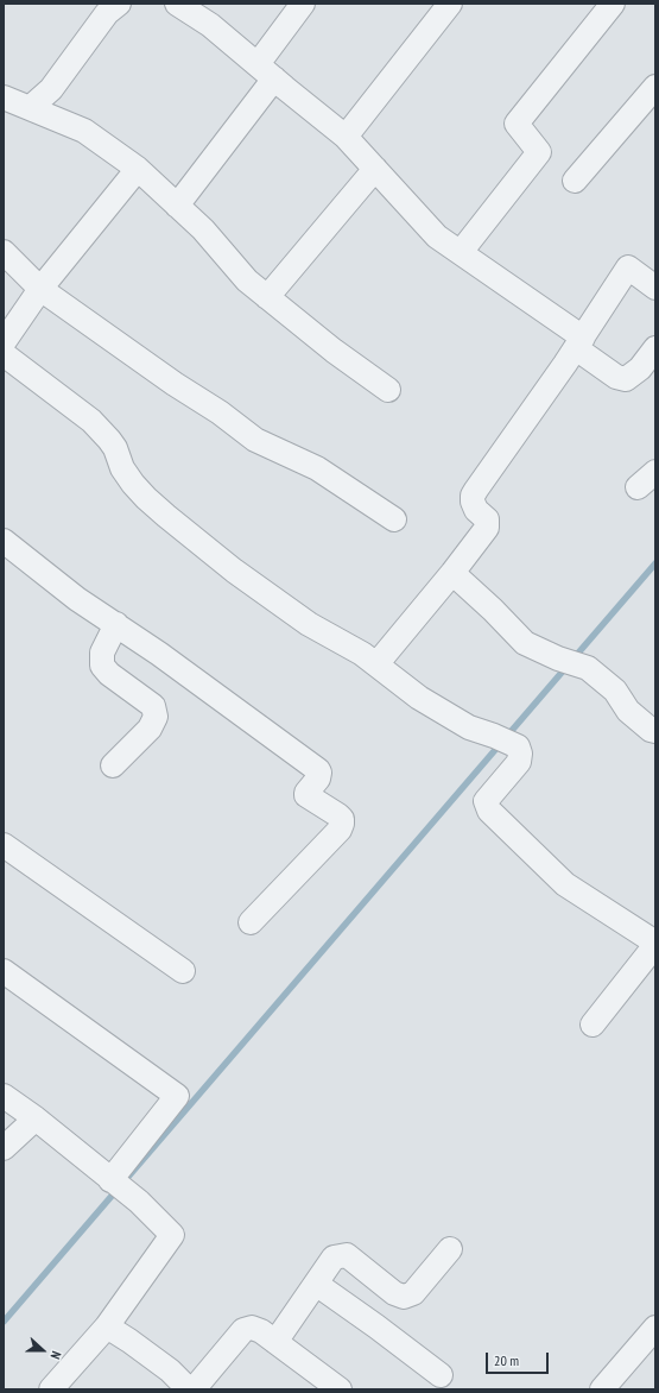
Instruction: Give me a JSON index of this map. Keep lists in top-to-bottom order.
{
  "scale_bar": "20 m",
  "north": "right"
}
